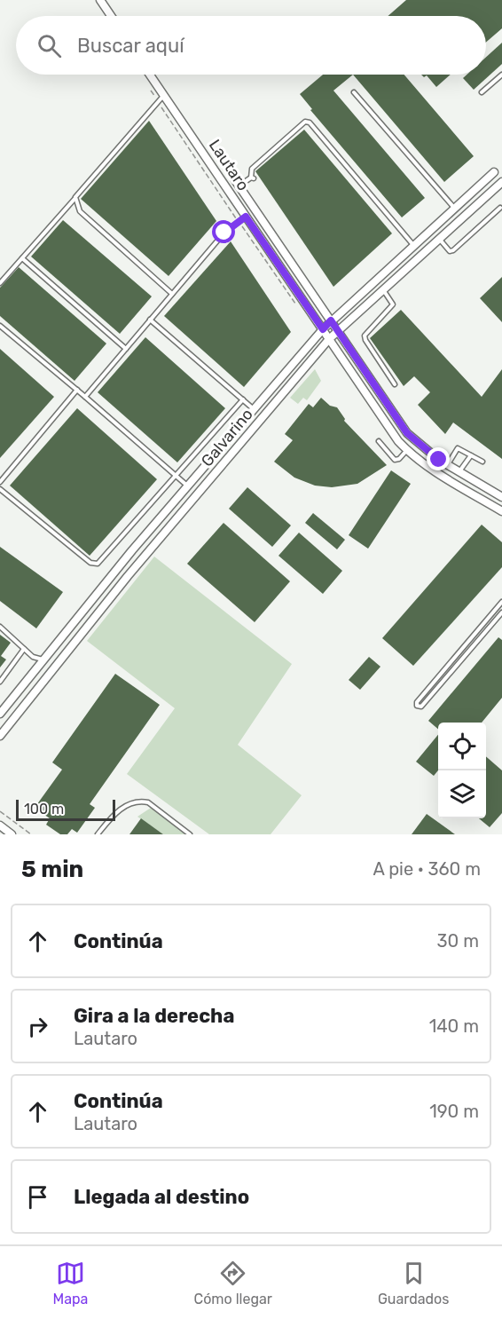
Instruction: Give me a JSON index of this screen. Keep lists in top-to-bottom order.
{
  "streets": {
    "street": ["Lautaro", "Galvarino"]
  },
  "crossings": [
    ["Lautaro", "Galvarino"]
  ],
  "scale_bar": "100 m",
  "page": {
    "search": "Buscar aquí",
    "scale": "100 m",
    "heading": ["5 min", "A pie · 360 m"],
    "list": [
      ["Continúa", "30 m"],
      ["Gira a la derecha", "Lautaro", "140 m"],
      ["Continúa", "Lautaro", "190 m"],
      "Llegada al destino"
    ],
    "nav": ["Mapa", "Cómo llegar", "Guardados"]
  }
}
